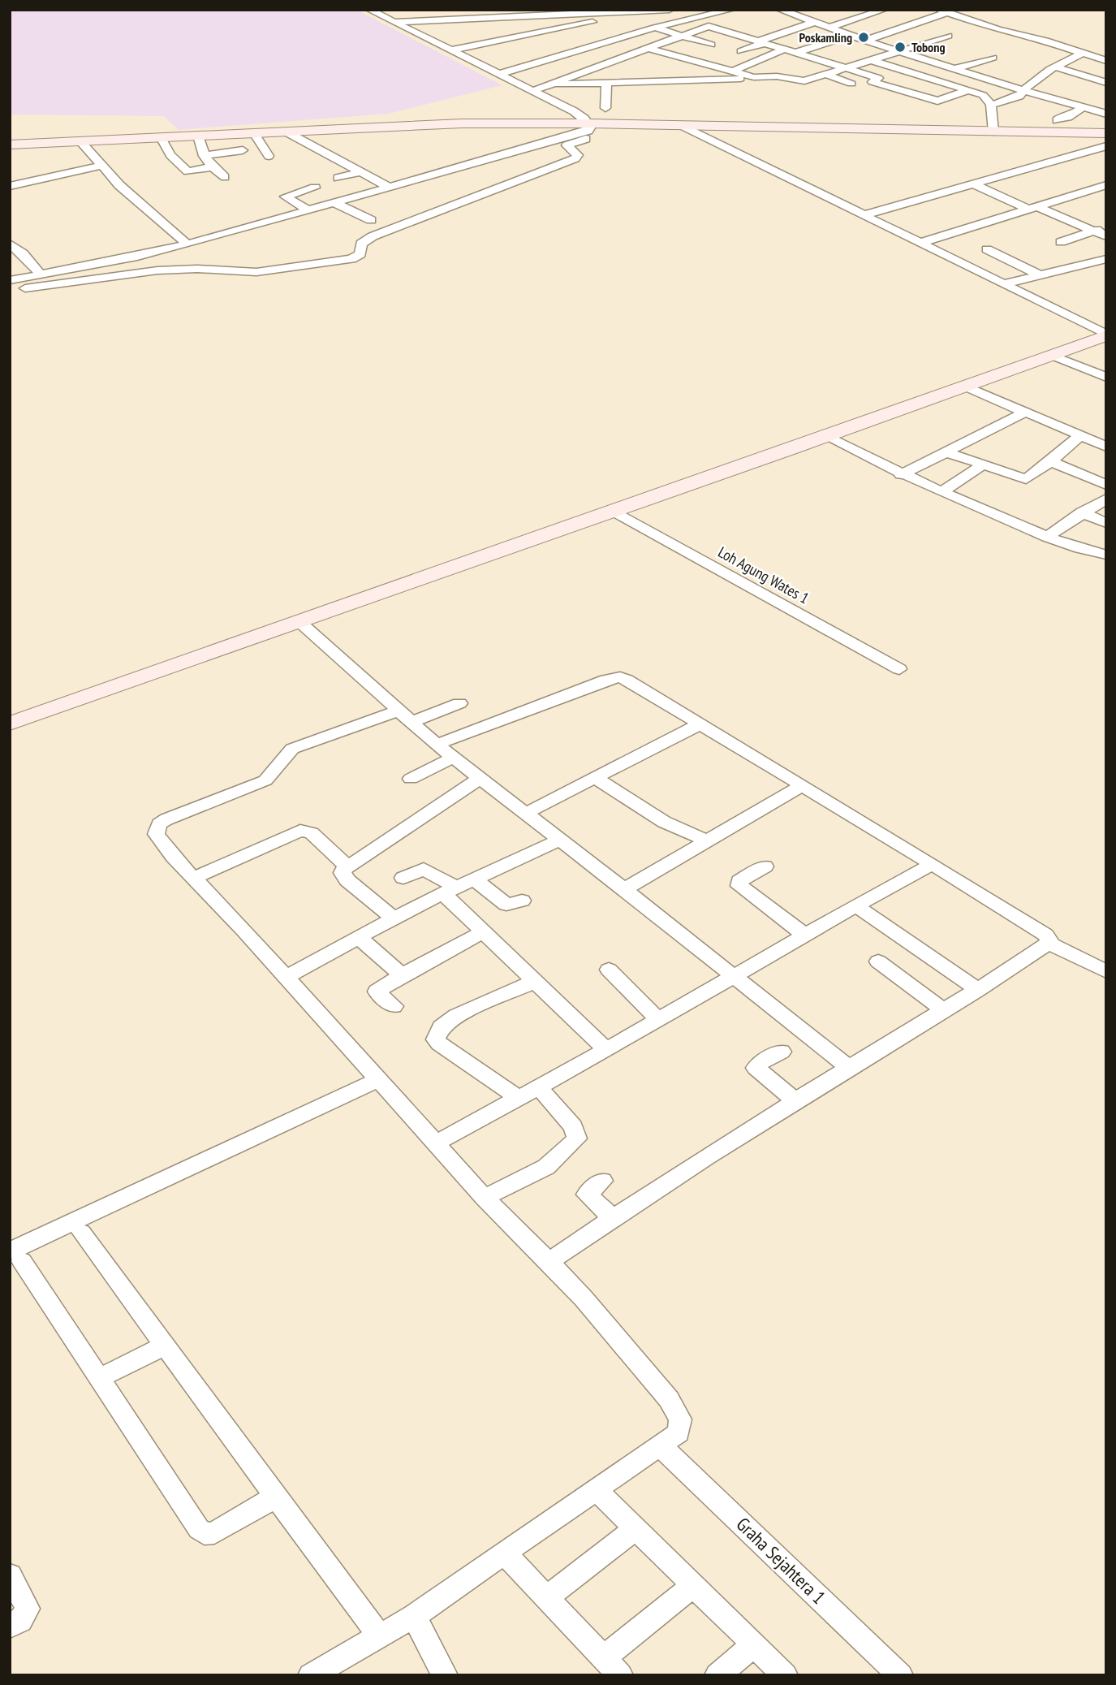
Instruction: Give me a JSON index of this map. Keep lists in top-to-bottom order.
{
  "streets": {
    "street": ["Loh Agung Wates 1", "Graha Sejahtera 1"]
  },
  "places": ["Poskamling", "Tobong"]
}
